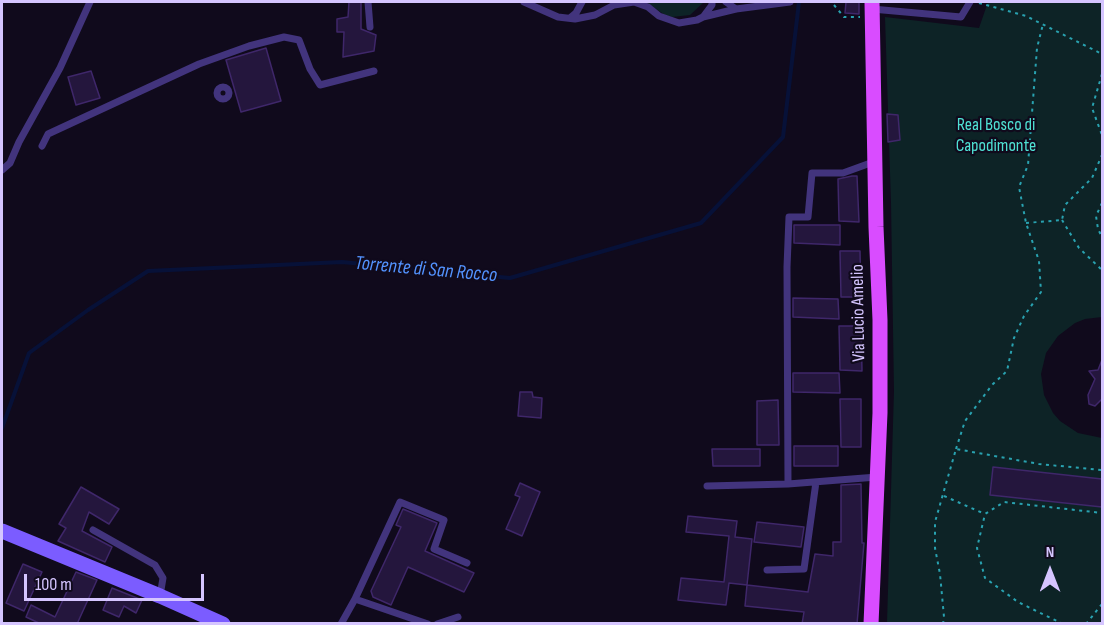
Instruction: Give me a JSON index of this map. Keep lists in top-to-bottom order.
{
  "streets": {
    "main road": ["Via Lucio Amelio"]
  },
  "water": ["Torrente di San Rocco"],
  "parks": ["Real Bosco di Capodimonte"],
  "scale_bar": "100 m",
  "north": "top"
}
